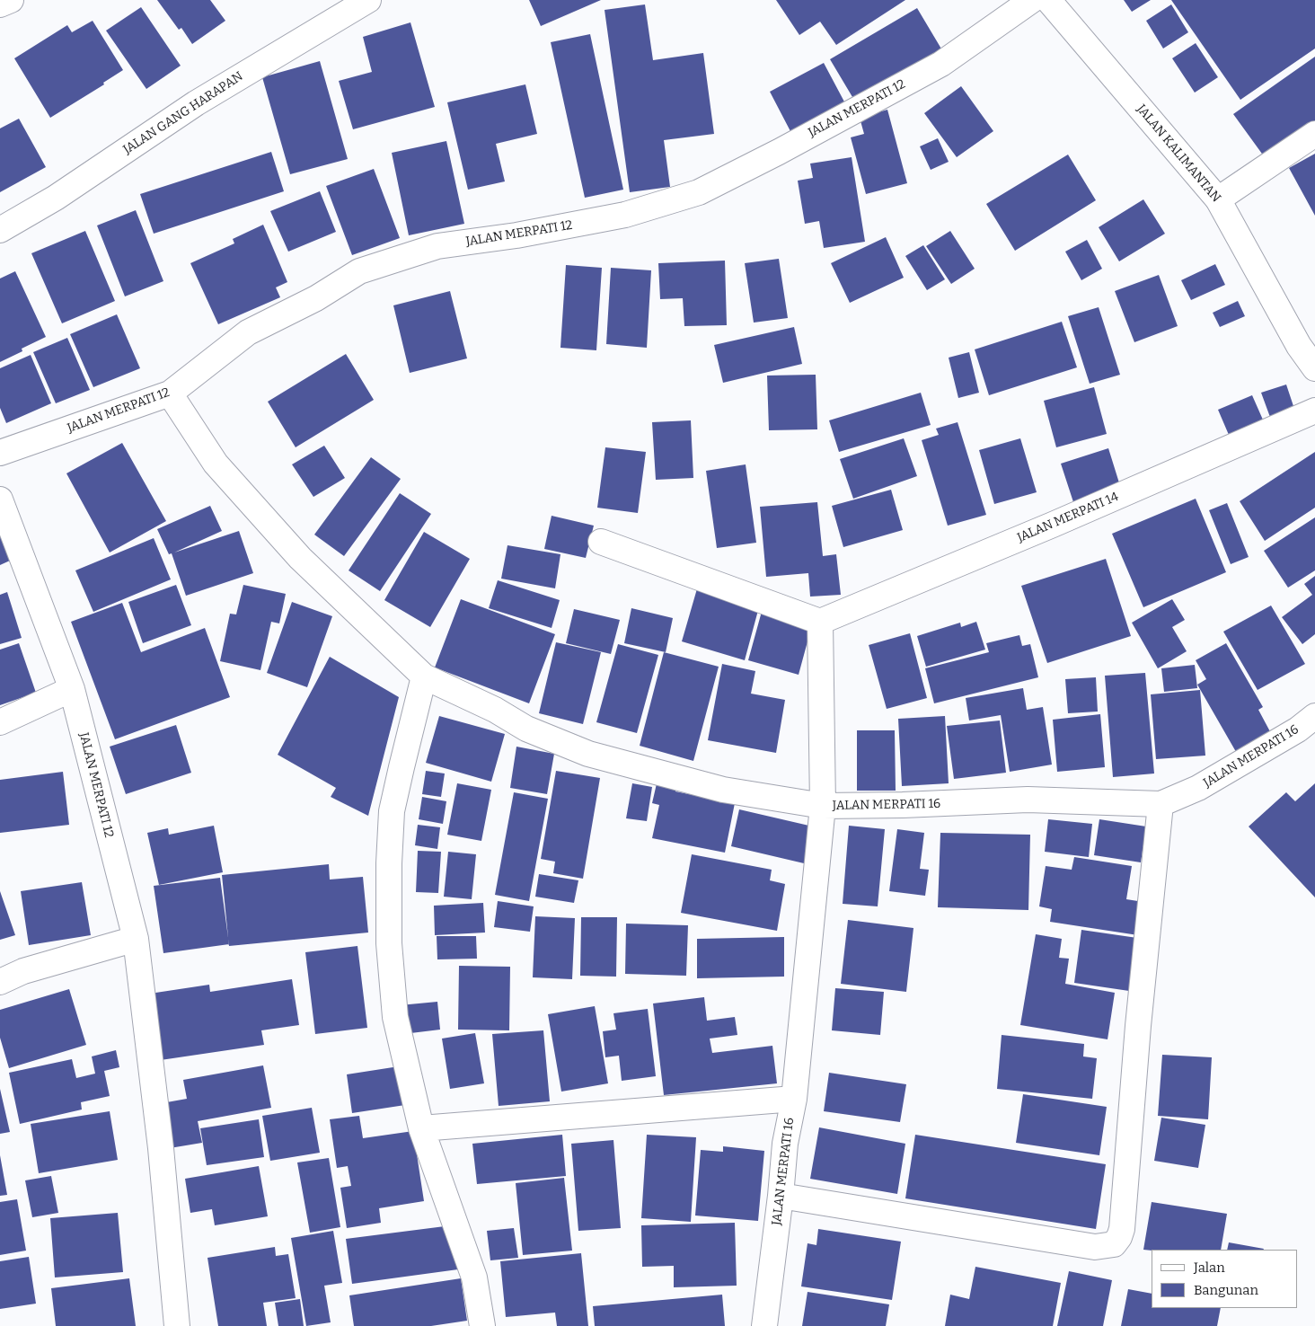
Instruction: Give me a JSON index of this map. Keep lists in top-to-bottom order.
{
  "streets": {
    "street": [
      "JALAN MERPATI 12",
      "JALAN GANG HARAPAN",
      "JALAN KALIMANTAN",
      "JALAN MERPATI 14",
      "JALAN MERPATI 16"
    ]
  },
  "legend": ["Jalan", "Bangunan"]
}
